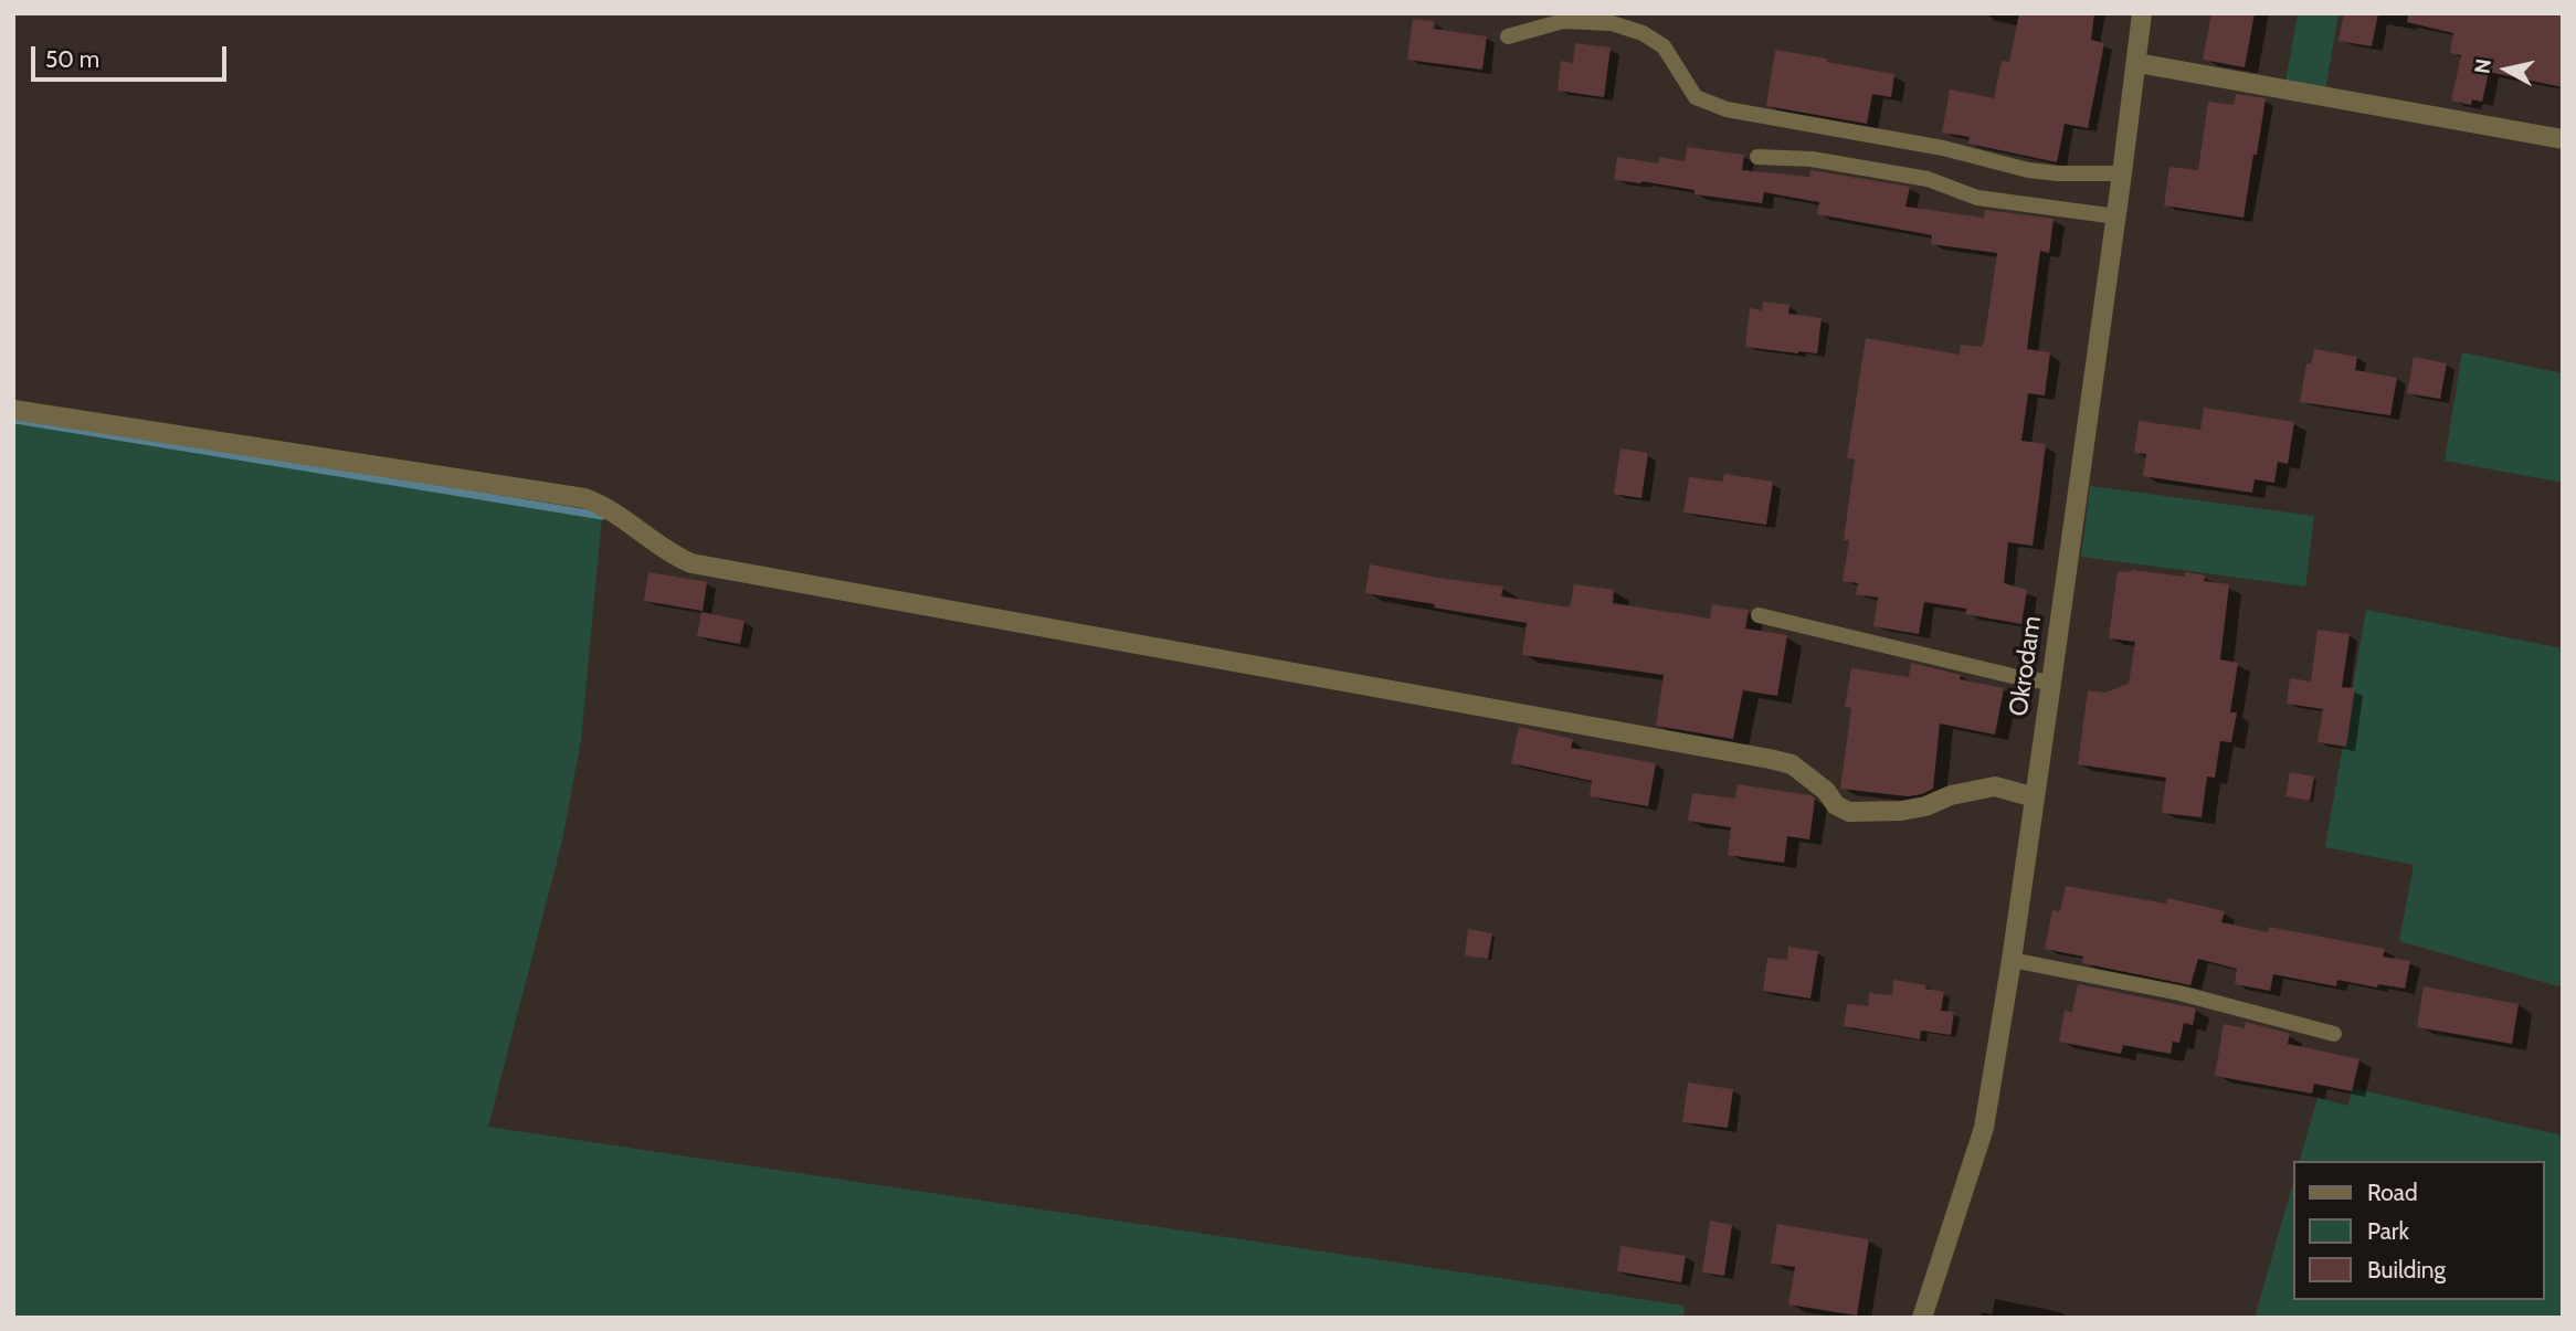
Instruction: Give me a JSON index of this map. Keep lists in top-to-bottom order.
{
  "streets": {
    "street": ["Okrodam"]
  },
  "legend": ["Road", "Park", "Building"],
  "scale_bar": "50 m",
  "north": "left"
}
